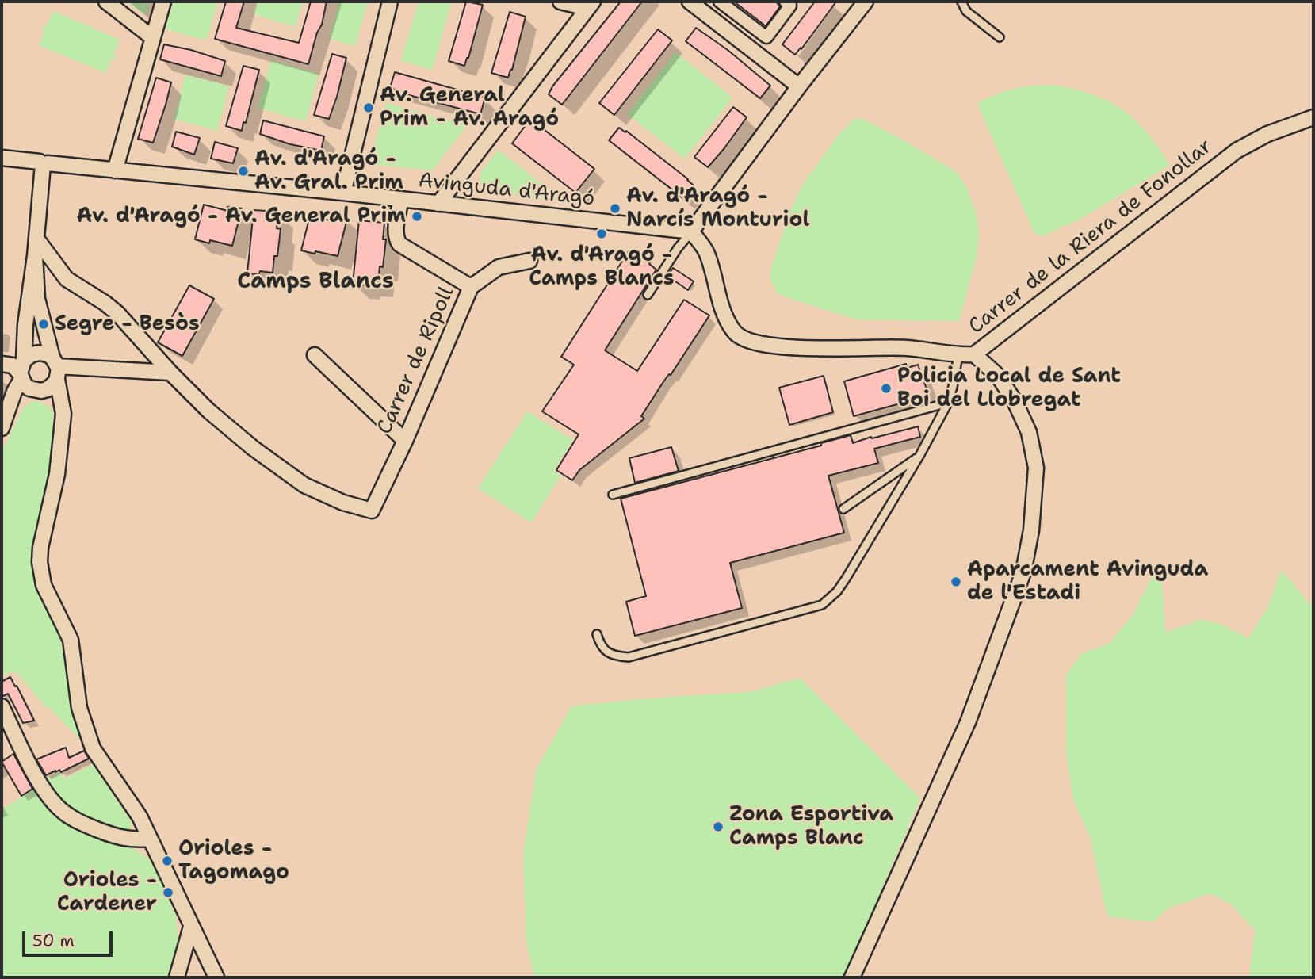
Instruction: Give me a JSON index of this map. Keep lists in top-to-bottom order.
{
  "streets": {
    "street": ["Avinguda d'Aragó", "Carrer de la Riera de Fonollar", "Carrer de Ripoll"]
  },
  "crossings": [
    ["Avinguda d'Aragó", "Carrer de la Riera de Fonollar"]
  ],
  "districts": ["Camps Blancs"],
  "places": [
    "Av. General Prim - Av. Aragó",
    "Av. d'Aragó - Av. Gral. Prim",
    "Av. d'Aragó - Narcís Monturiol",
    "Av. d'Aragó - Av. General Prim",
    "Av. d'Aragó - Camps Blancs",
    "Segre - Besòs",
    "Policia Local de Sant Boi del Llobregat",
    "Aparcament Avinguda de l'Estadi",
    "Zona Esportiva Camps Blanc",
    "Orioles - Tagomago",
    "Orioles - Cardener"
  ],
  "scale_bar": "50 m"
}
